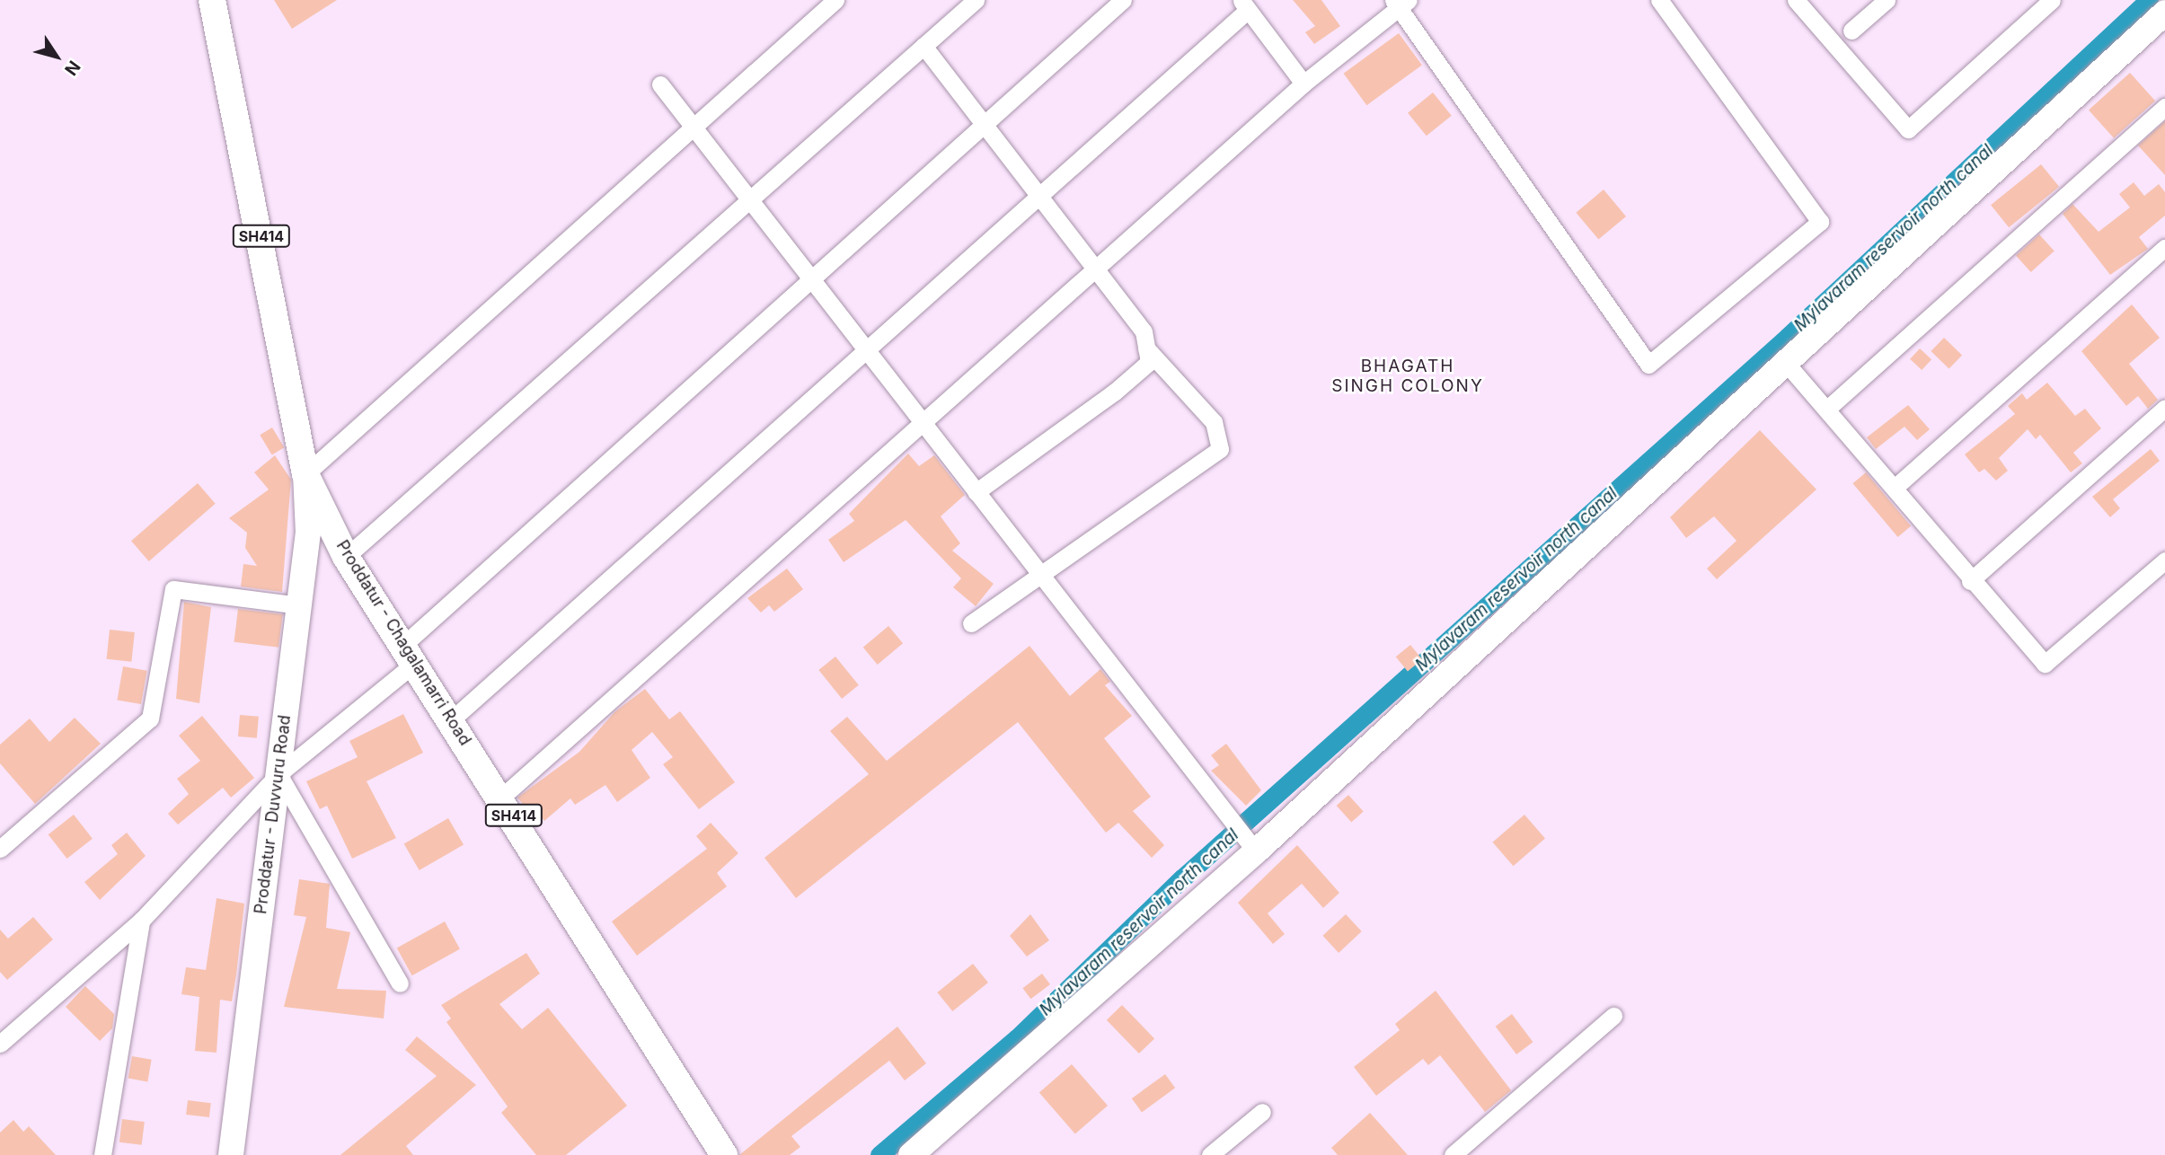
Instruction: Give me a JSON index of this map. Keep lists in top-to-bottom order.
{
  "streets": {
    "main road": ["SH414", "Proddatur - Chagalamarri Road", "Proddatur - Duvvuru Road"]
  },
  "crossings": [
    ["Proddatur - Chagalamarri Road", "Proddatur - Duvvuru Road"]
  ],
  "districts": ["BHAGATH SINGH COLONY"],
  "water": ["Mylavaram reservoir north canal"],
  "north": "bottom right"
}
